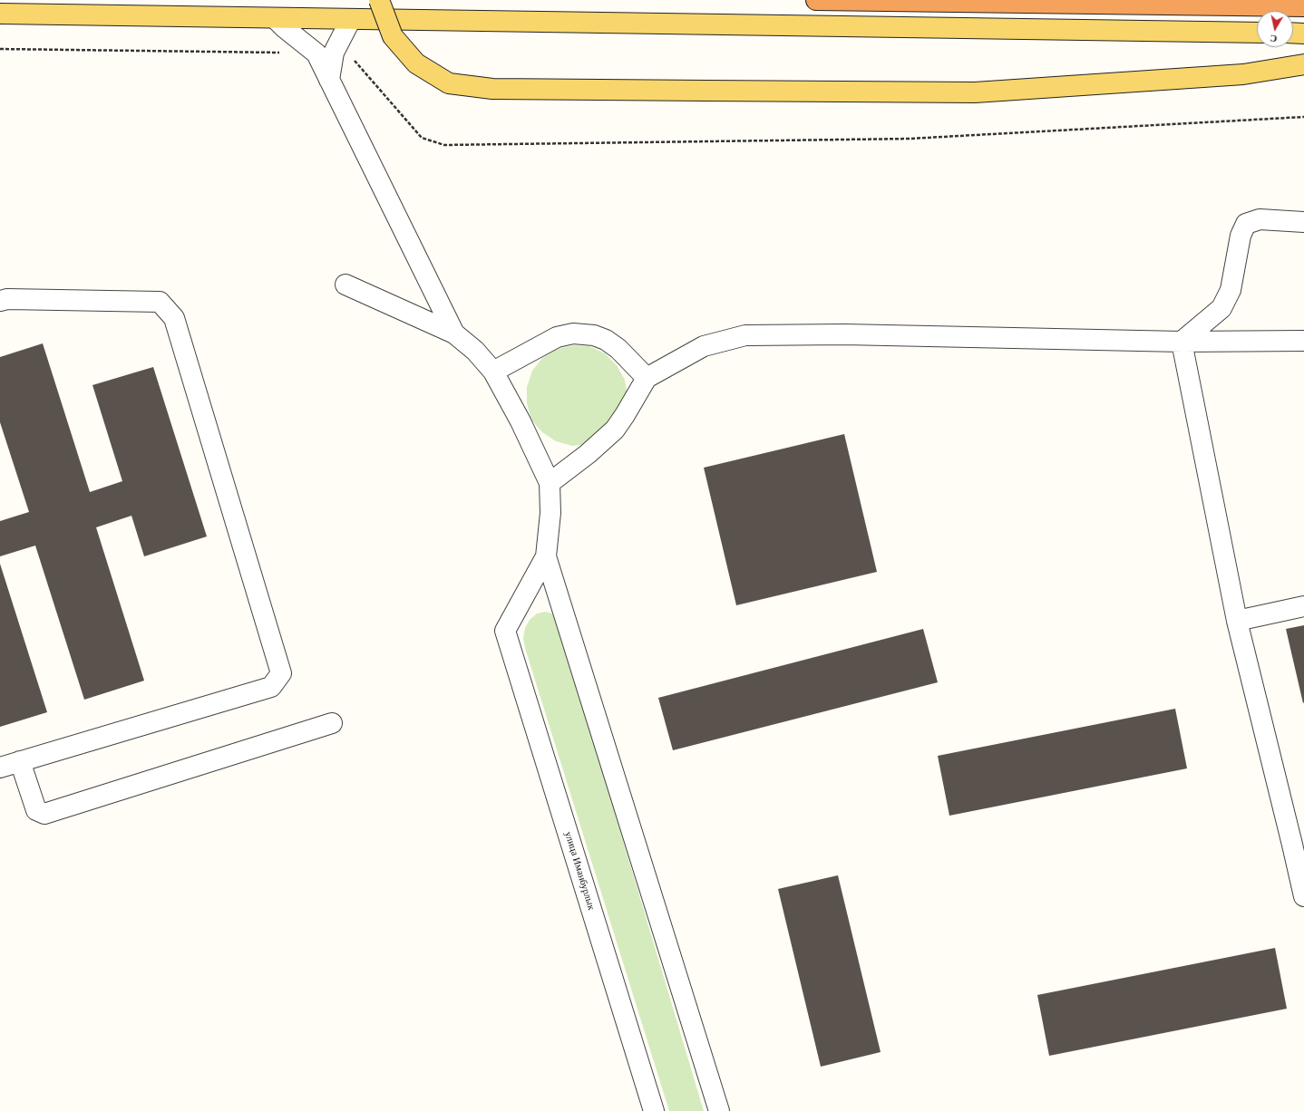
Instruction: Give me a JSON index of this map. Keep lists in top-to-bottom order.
{
  "streets": {
    "street": ["улица Иманбурлык"]
  },
  "north": "bottom"
}
